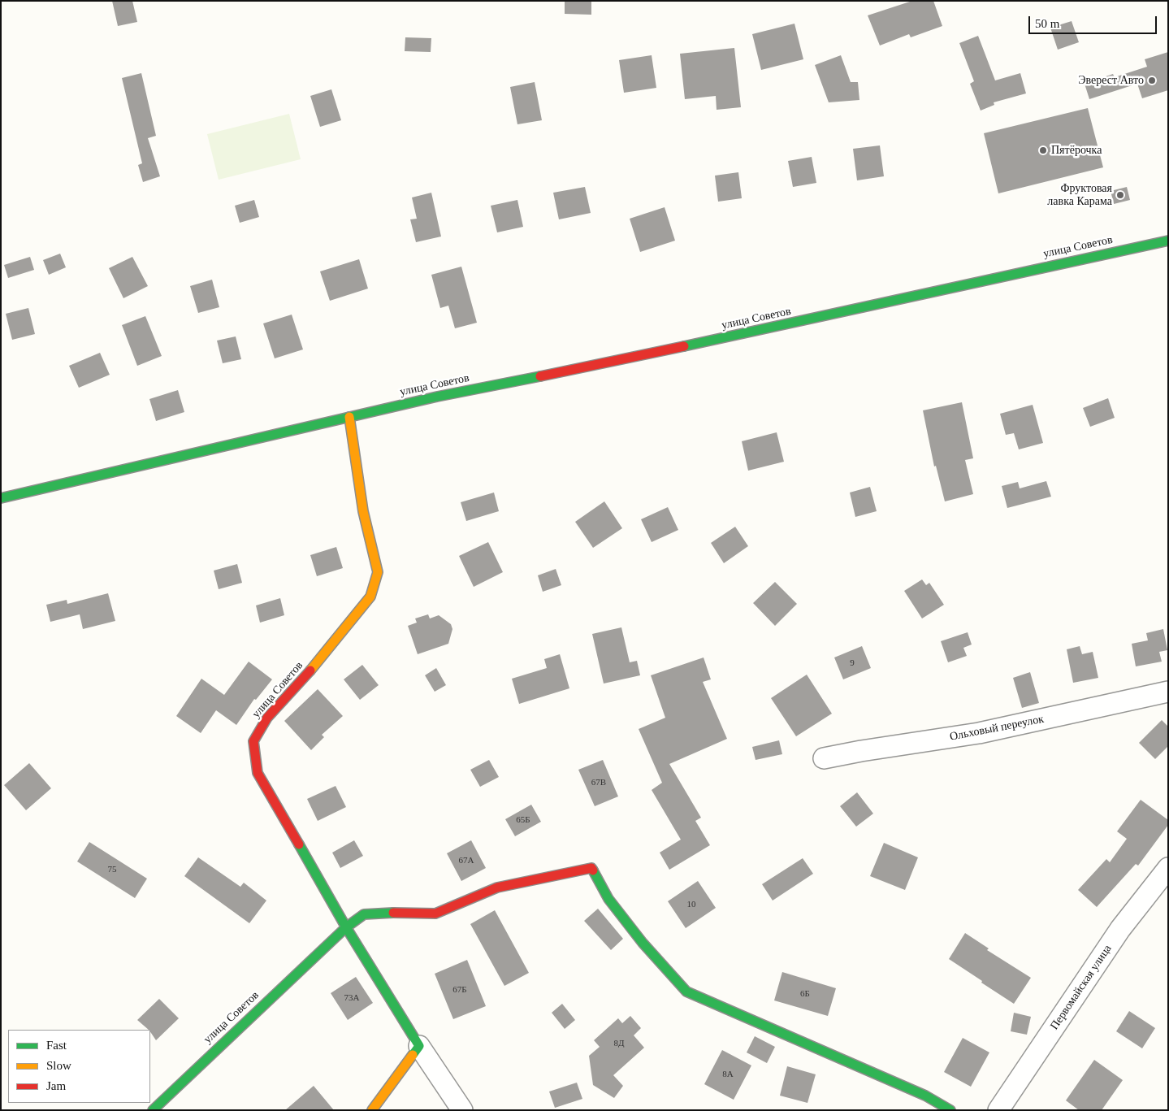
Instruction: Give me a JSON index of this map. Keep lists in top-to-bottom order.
{
  "streets": {
    "street": ["улица Советов", "Ольховый переулок", "Первомайская улица"]
  },
  "places": ["Эверест Авто", "Пятёрочка", "Фруктовая лавка Карама"],
  "house_numbers": [
    "9",
    "67В",
    "65Б",
    "67А",
    "75",
    "10",
    "67Б",
    "6Б",
    "73А",
    "8Д",
    "8А"
  ],
  "legend": ["Fast", "Slow", "Jam"],
  "scale_bar": "50 m"
}
